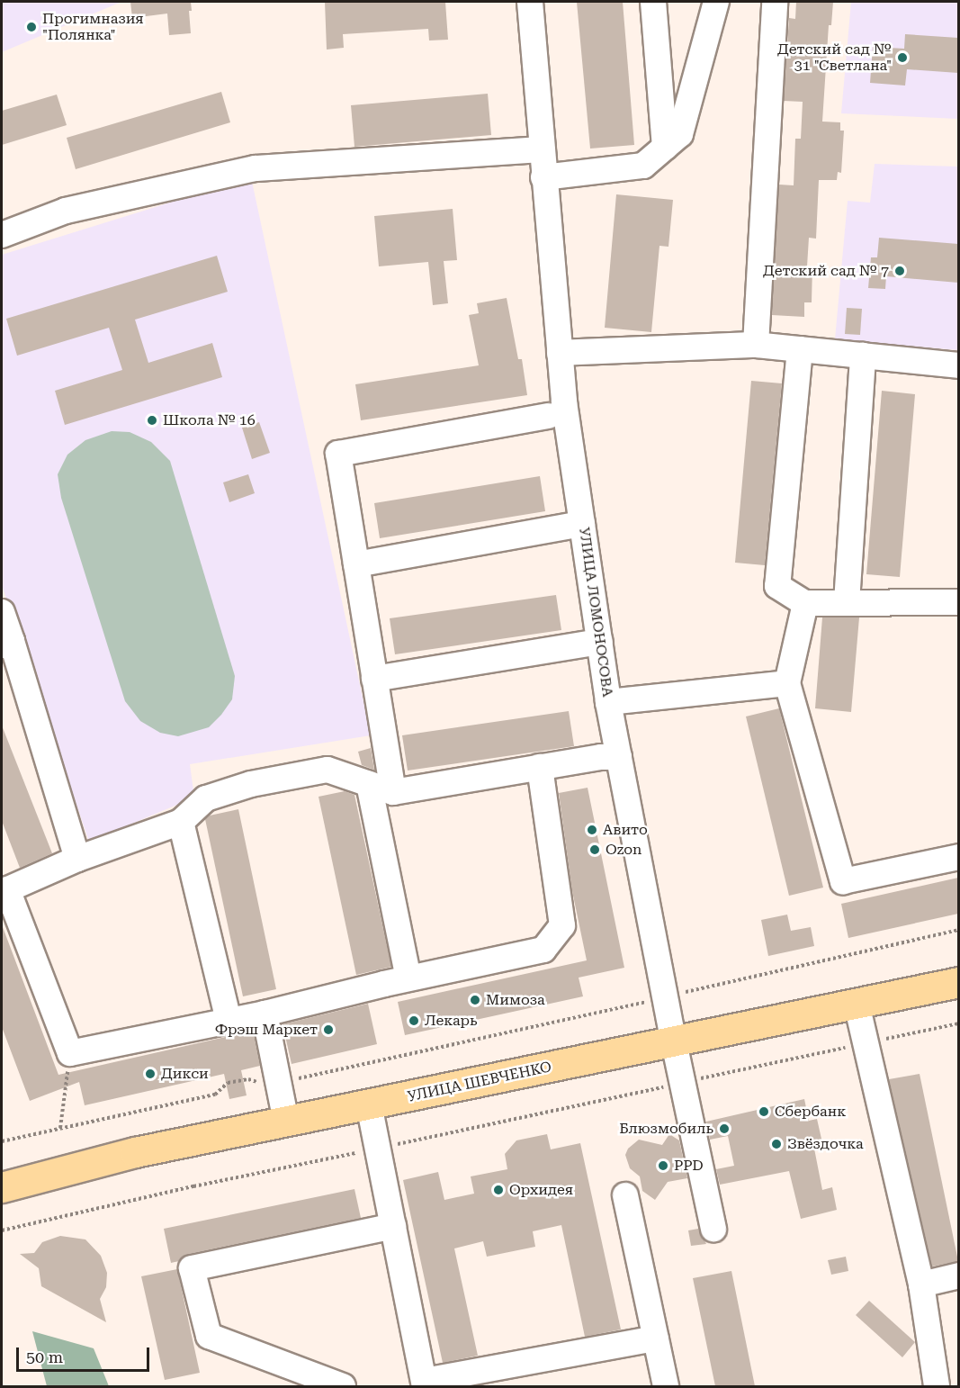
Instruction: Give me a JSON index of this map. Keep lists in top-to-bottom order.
{
  "streets": {
    "main road": ["УЛИЦА ШЕВЧЕНКО"],
    "street": ["УЛИЦА ЛОМОНОСОВА"]
  },
  "crossings": [
    ["УЛИЦА ЛОМОНОСОВА", "УЛИЦА ШЕВЧЕНКО"]
  ],
  "places": [
    "Прогимназия \"Полянка\"",
    "Детский сад № 31 \"Светлана\"",
    "Детский сад № 7",
    "Школа № 16",
    "Авито",
    "Ozon",
    "Мимоза",
    "Лекарь",
    "Фрэш Маркет",
    "Дикси",
    "Сбербанк",
    "Блюзмобиль",
    "Звёздочка",
    "PPD",
    "Орхидея"
  ],
  "scale_bar": "50 m"
}
